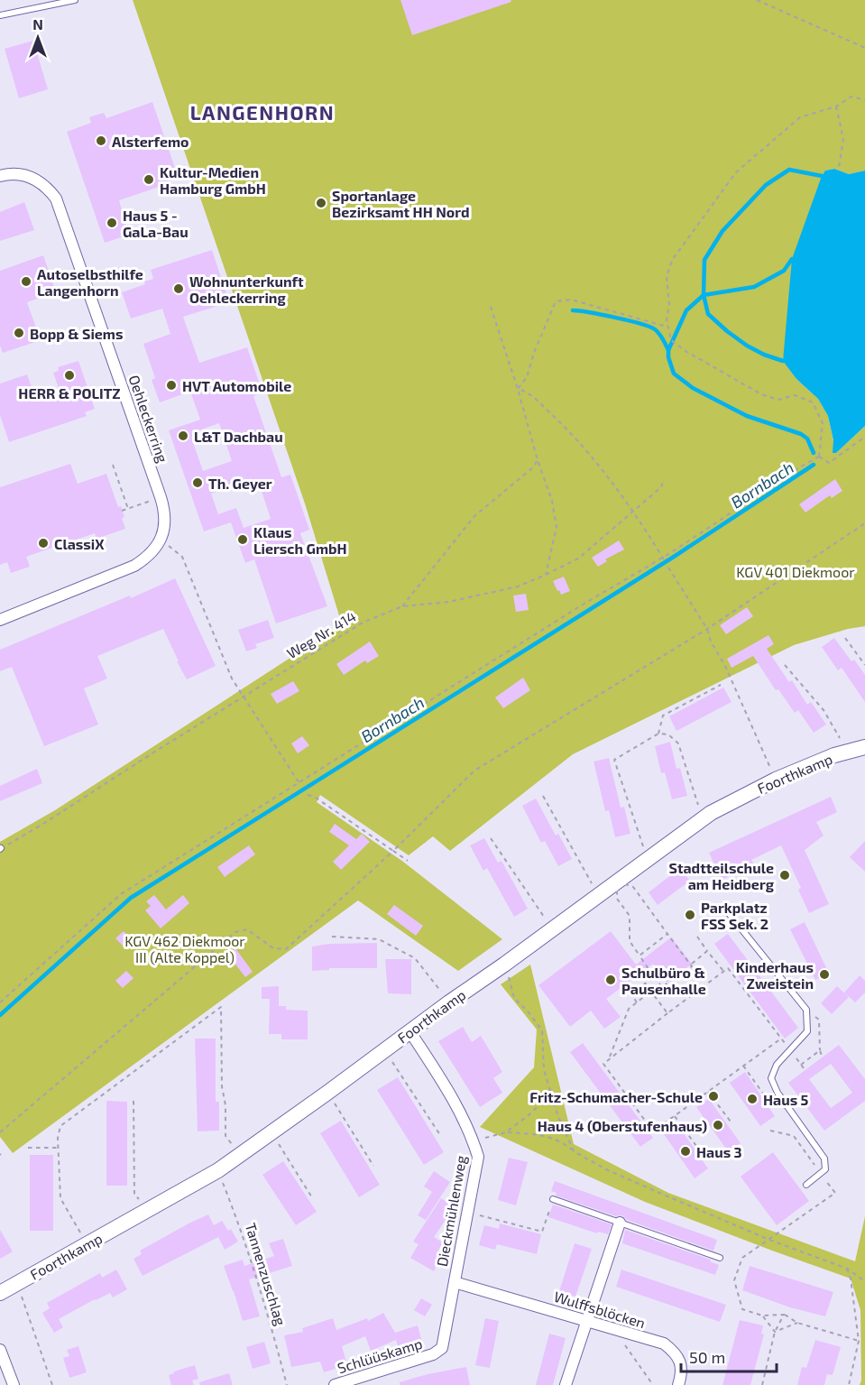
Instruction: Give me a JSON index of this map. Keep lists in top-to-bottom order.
{
  "streets": {
    "street": [
      "Oehleckerring",
      "Foorthkamp",
      "Dieckmühlenweg",
      "Wulffsblöcken",
      "Schlüüskamp"
    ],
    "path": ["Weg Nr. 414", "Tannenzuschlag"]
  },
  "crossings": [
    ["Foorthkamp", "Dieckmühlenweg"],
    ["Foorthkamp", "Tannenzuschlag"],
    ["Dieckmühlenweg", "Wulffsblöcken"],
    ["Dieckmühlenweg", "Schlüüskamp"]
  ],
  "districts": ["LANGENHORN"],
  "water": ["Bornbach"],
  "parks": ["KGV 401 Diekmoor", "KGV 462 Diekmoor III (Alte Koppel)"],
  "places": [
    "Alsterfemo",
    "Kultur-Medien Hamburg GmbH",
    "Sportanlage Bezirksamt HH Nord",
    "Haus 5 - GaLa-Bau",
    "Autoselbsthilfe Langenhorn",
    "Wohnunterkunft Oehleckerring",
    "Bopp & Siems",
    "HERR & POLITZ",
    "HVT Automobile",
    "L&T Dachbau",
    "Th. Geyer",
    "Klaus Liersch GmbH",
    "ClassiX",
    "Stadtteilschule am Heidberg",
    "Parkplatz FSS Sek. 2",
    "Kinderhaus Zweistein",
    "Schulbüro & Pausenhalle",
    "Fritz-Schumacher-Schule",
    "Haus 5",
    "Haus 4 (Oberstufenhaus)",
    "Haus 3"
  ],
  "scale_bar": "50 m",
  "north": "top"
}
